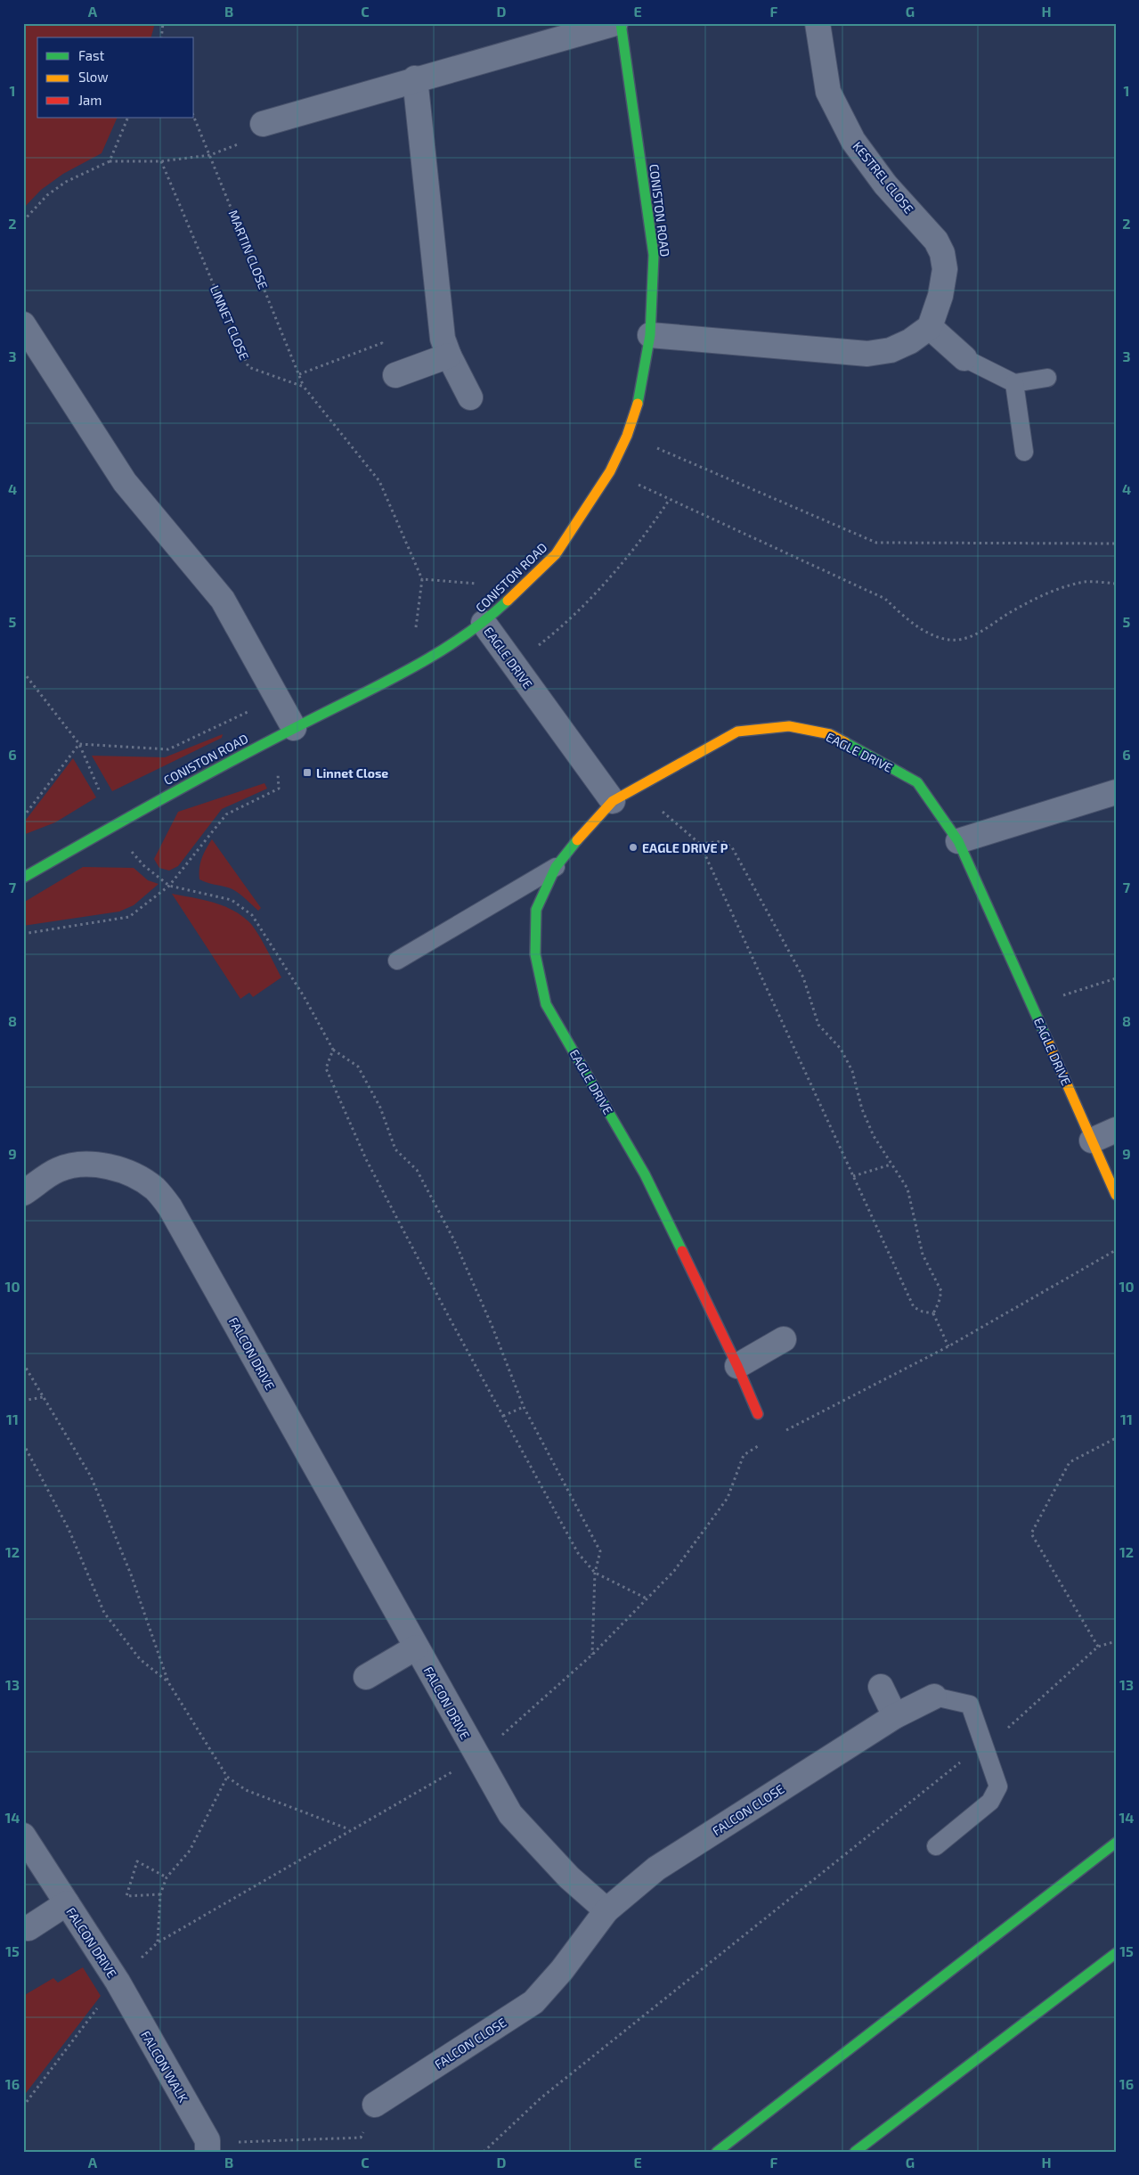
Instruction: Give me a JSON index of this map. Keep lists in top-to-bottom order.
{
  "streets": {
    "main road": ["CONISTON ROAD", "EAGLE DRIVE"],
    "street": [
      "KESTREL CLOSE",
      "FALCON DRIVE",
      "FALCON CLOSE",
      "FALCON WALK"
    ],
    "path": ["MARTIN CLOSE", "LINNET CLOSE"]
  },
  "crossings": [
    ["CONISTON ROAD", "EAGLE DRIVE"],
    ["MARTIN CLOSE", "LINNET CLOSE"],
    ["FALCON DRIVE", "FALCON WALK"]
  ],
  "places": {
    "transit": ["Linnet Close"],
    "other": ["EAGLE DRIVE P"]
  },
  "legend": ["Fast", "Slow", "Jam"],
  "grid": {
    "columns": [
      "A",
      "B",
      "C",
      "D",
      "E",
      "F",
      "G",
      "H"
    ],
    "rows": [
      "1",
      "2",
      "3",
      "4",
      "5",
      "6",
      "7",
      "8",
      "9",
      "10",
      "11",
      "12",
      "13",
      "14",
      "15",
      "16"
    ]
  }
}
